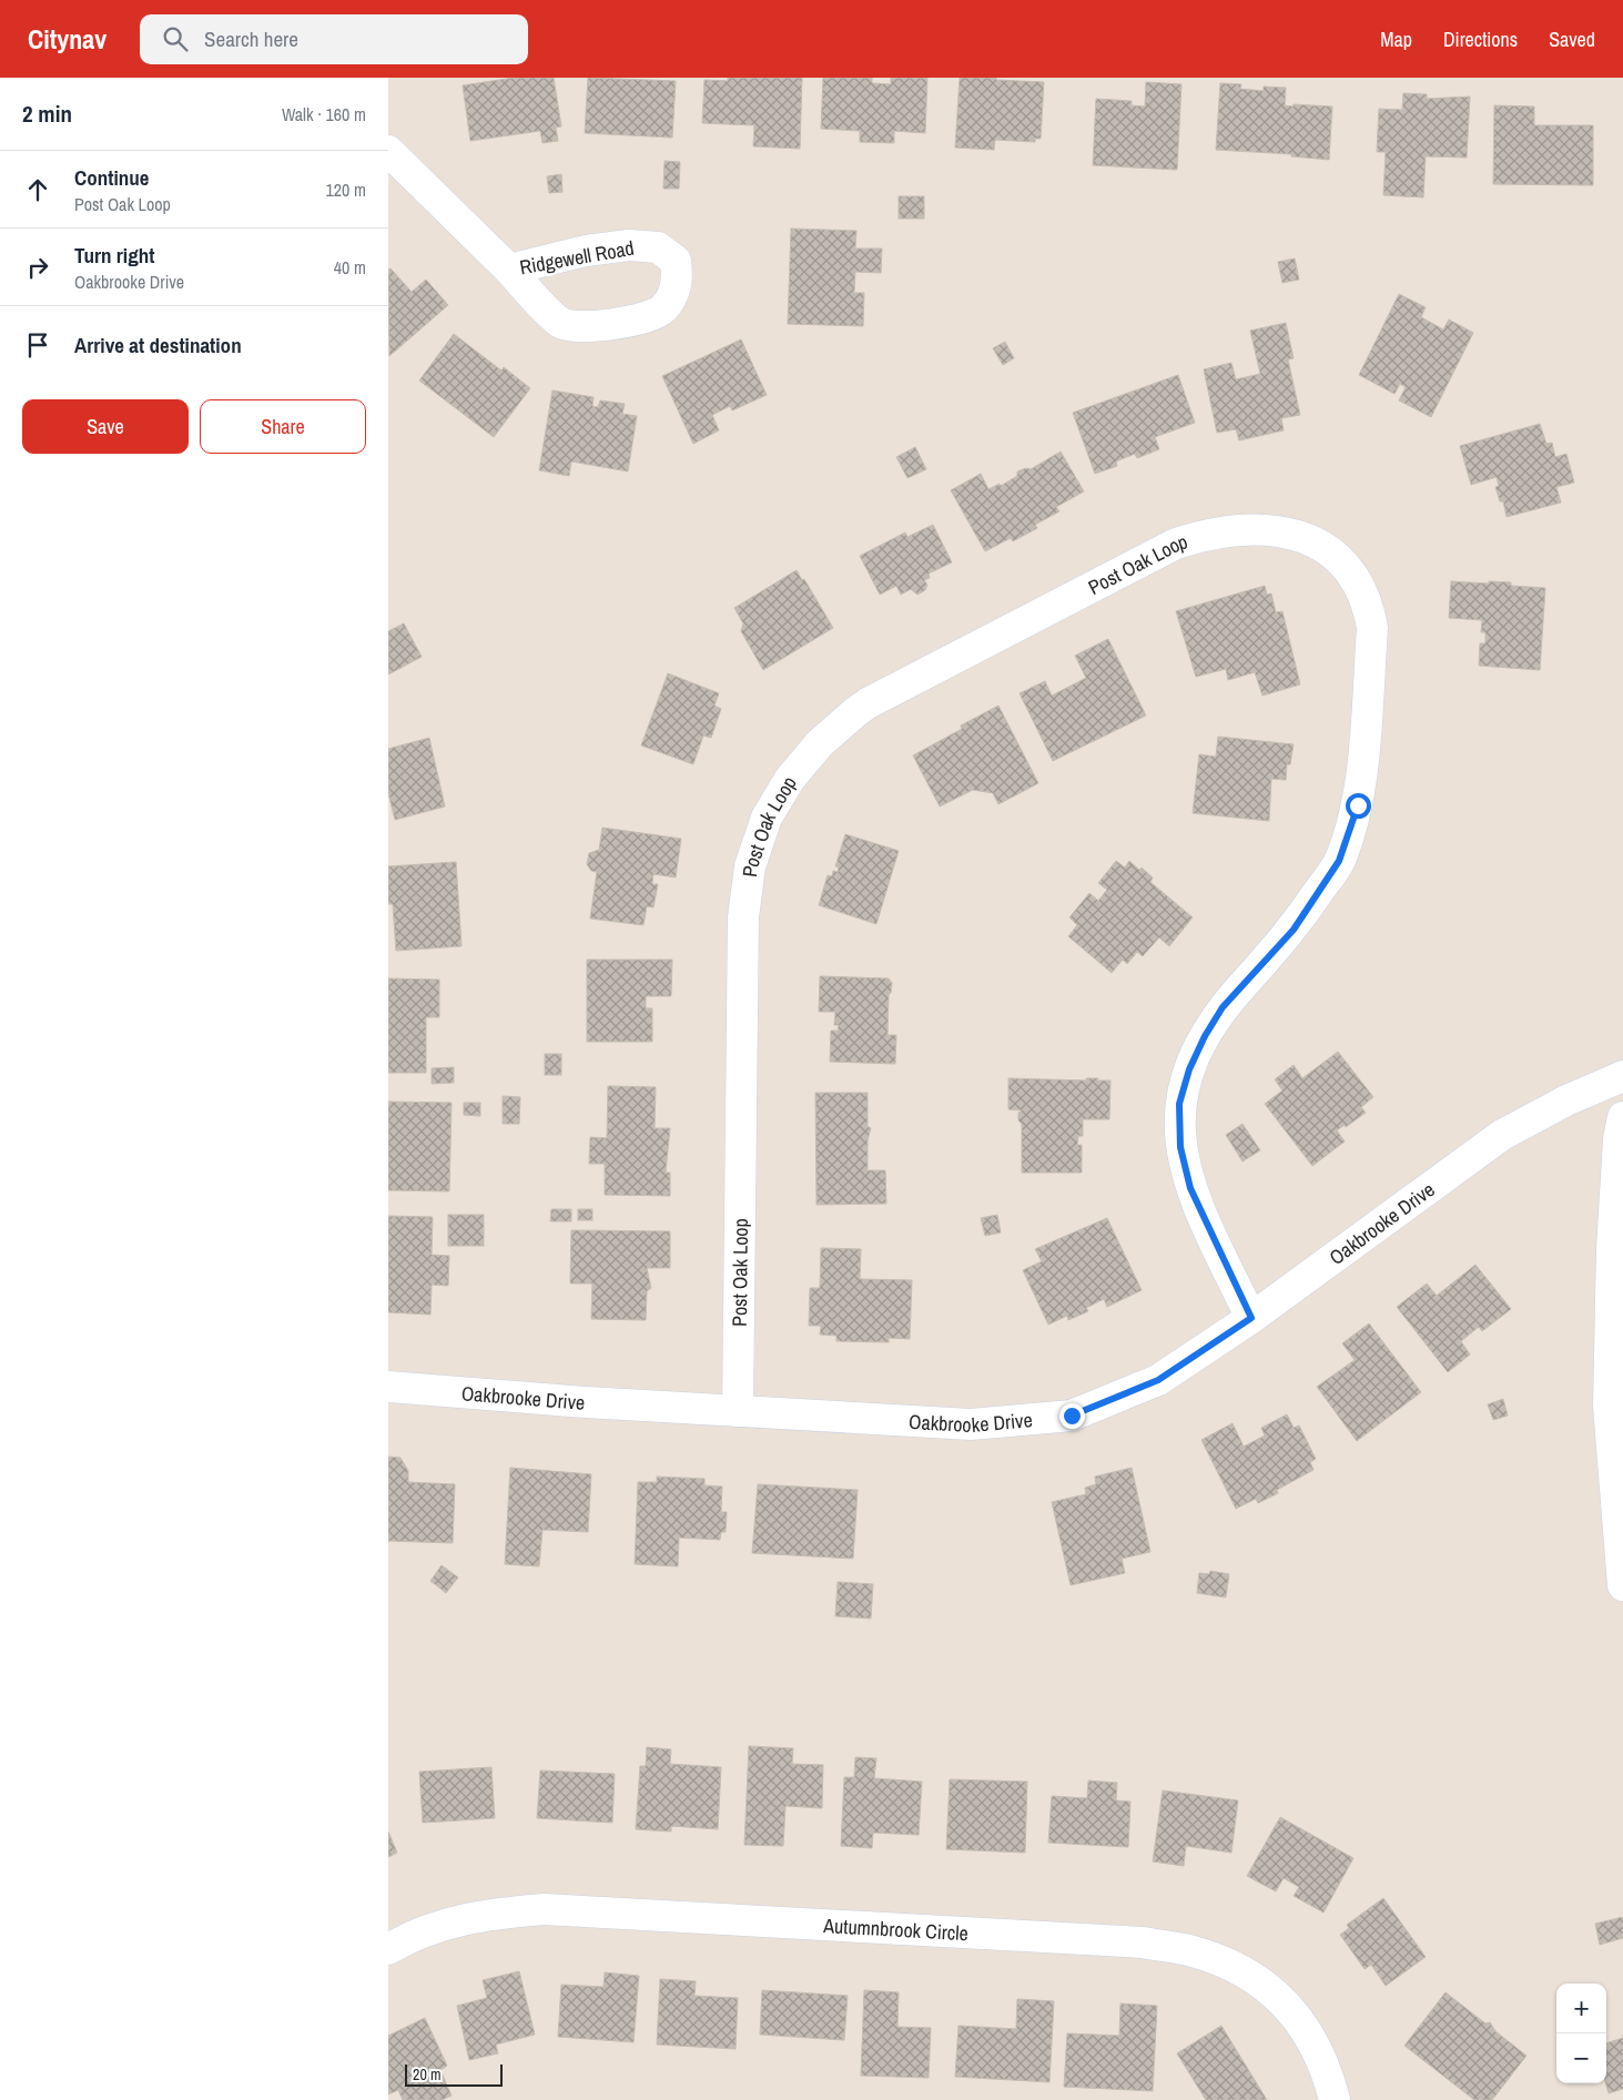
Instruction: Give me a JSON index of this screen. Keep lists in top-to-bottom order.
{
  "streets": {
    "street": [
      "Ridgewell Road",
      "Post Oak Loop",
      "Oakbrooke Drive",
      "Autumnbrook Circle"
    ]
  },
  "crossings": [
    ["Post Oak Loop", "Oakbrooke Drive"]
  ],
  "scale_bar": "20 m",
  "page": {
    "header": "Citynav",
    "search": "Search here",
    "nav": ["Map", "Directions", "Saved"],
    "heading": ["2 min", "Walk · 160 m"],
    "list": [
      ["Continue", "Post Oak Loop", "120 m"],
      ["Turn right", "Oakbrooke Drive", "40 m"],
      "Arrive at destination"
    ],
    "buttons": ["Save", "Share"],
    "map_buttons": ["+", "−"],
    "scale": "20 m"
  }
}
